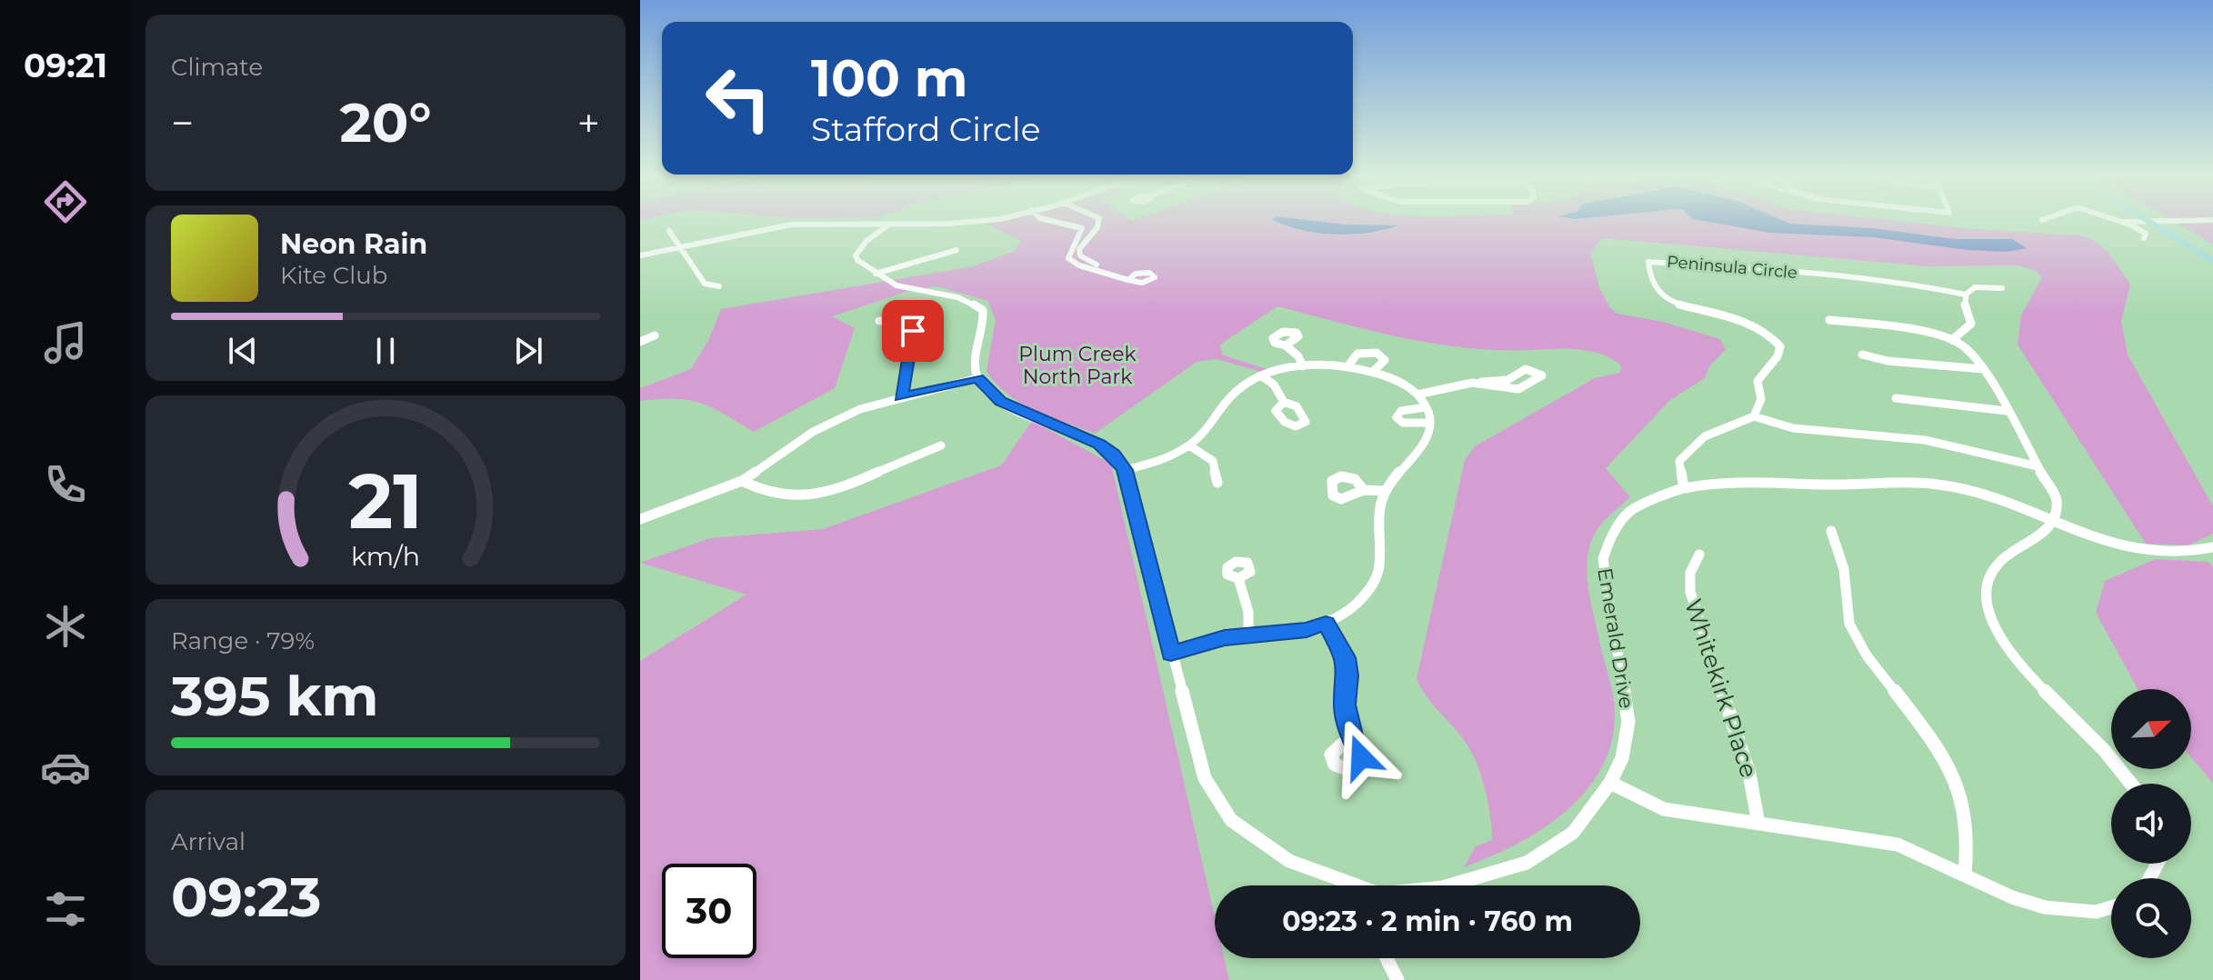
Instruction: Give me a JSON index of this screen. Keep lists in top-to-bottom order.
{
  "streets": {
    "street": ["Peninsula Circle", "Emerald Drive", "Whitekirk Place"]
  },
  "parks": ["Plum Creek North Park"],
  "north": "top right",
  "page": {
    "tabs": "09:21",
    "tile": [
      "Climate",
      ["Range · 79%", "395 km"],
      ["Arrival", "09:23"]
    ],
    "turn": ["100 m", "Stafford Circle"],
    "heat": ["−", "20°", "+"],
    "song": ["Neon Rain", "Kite Club"],
    "limit": "30",
    "trip": "09:23 · 2 min · 760 m",
    "gauge": ["21", "km/h"]
  }
}
